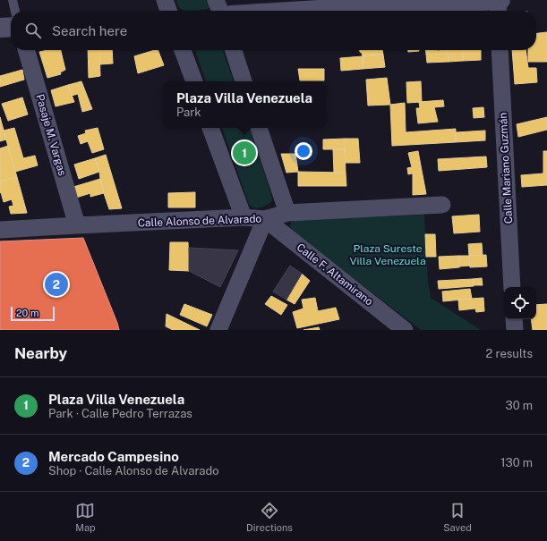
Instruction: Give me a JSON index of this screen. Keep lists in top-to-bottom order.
{
  "streets": {
    "street": [
      "Pasaje M. Vargas",
      "Calle Mariano Guzmán",
      "Calle Alonso de Alvarado",
      "Calle F. Altamirano"
    ]
  },
  "crossings": [
    ["Pasaje M. Vargas", "Calle Alonso de Alvarado"],
    ["Calle Alonso de Alvarado", "Calle F. Altamirano"]
  ],
  "parks": ["Plaza Sureste Villa Venezuela"],
  "scale_bar": "20 m",
  "page": {
    "search": "Search here",
    "popup": ["Plaza Villa Venezuela", "Park"],
    "pins": ["1", "2"],
    "scale": "20 m",
    "heading": ["Nearby", "2 results"],
    "list": [
      {
        "mark": "1",
        "name": "Plaza Villa Venezuela",
        "note": "Park · Calle Pedro Terrazas",
        "value": "30 m"
      },
      {
        "mark": "2",
        "name": "Mercado Campesino",
        "note": "Shop · Calle Alonso de Alvarado",
        "value": "130 m"
      }
    ],
    "nav": ["Map", "Directions", "Saved"]
  }
}
